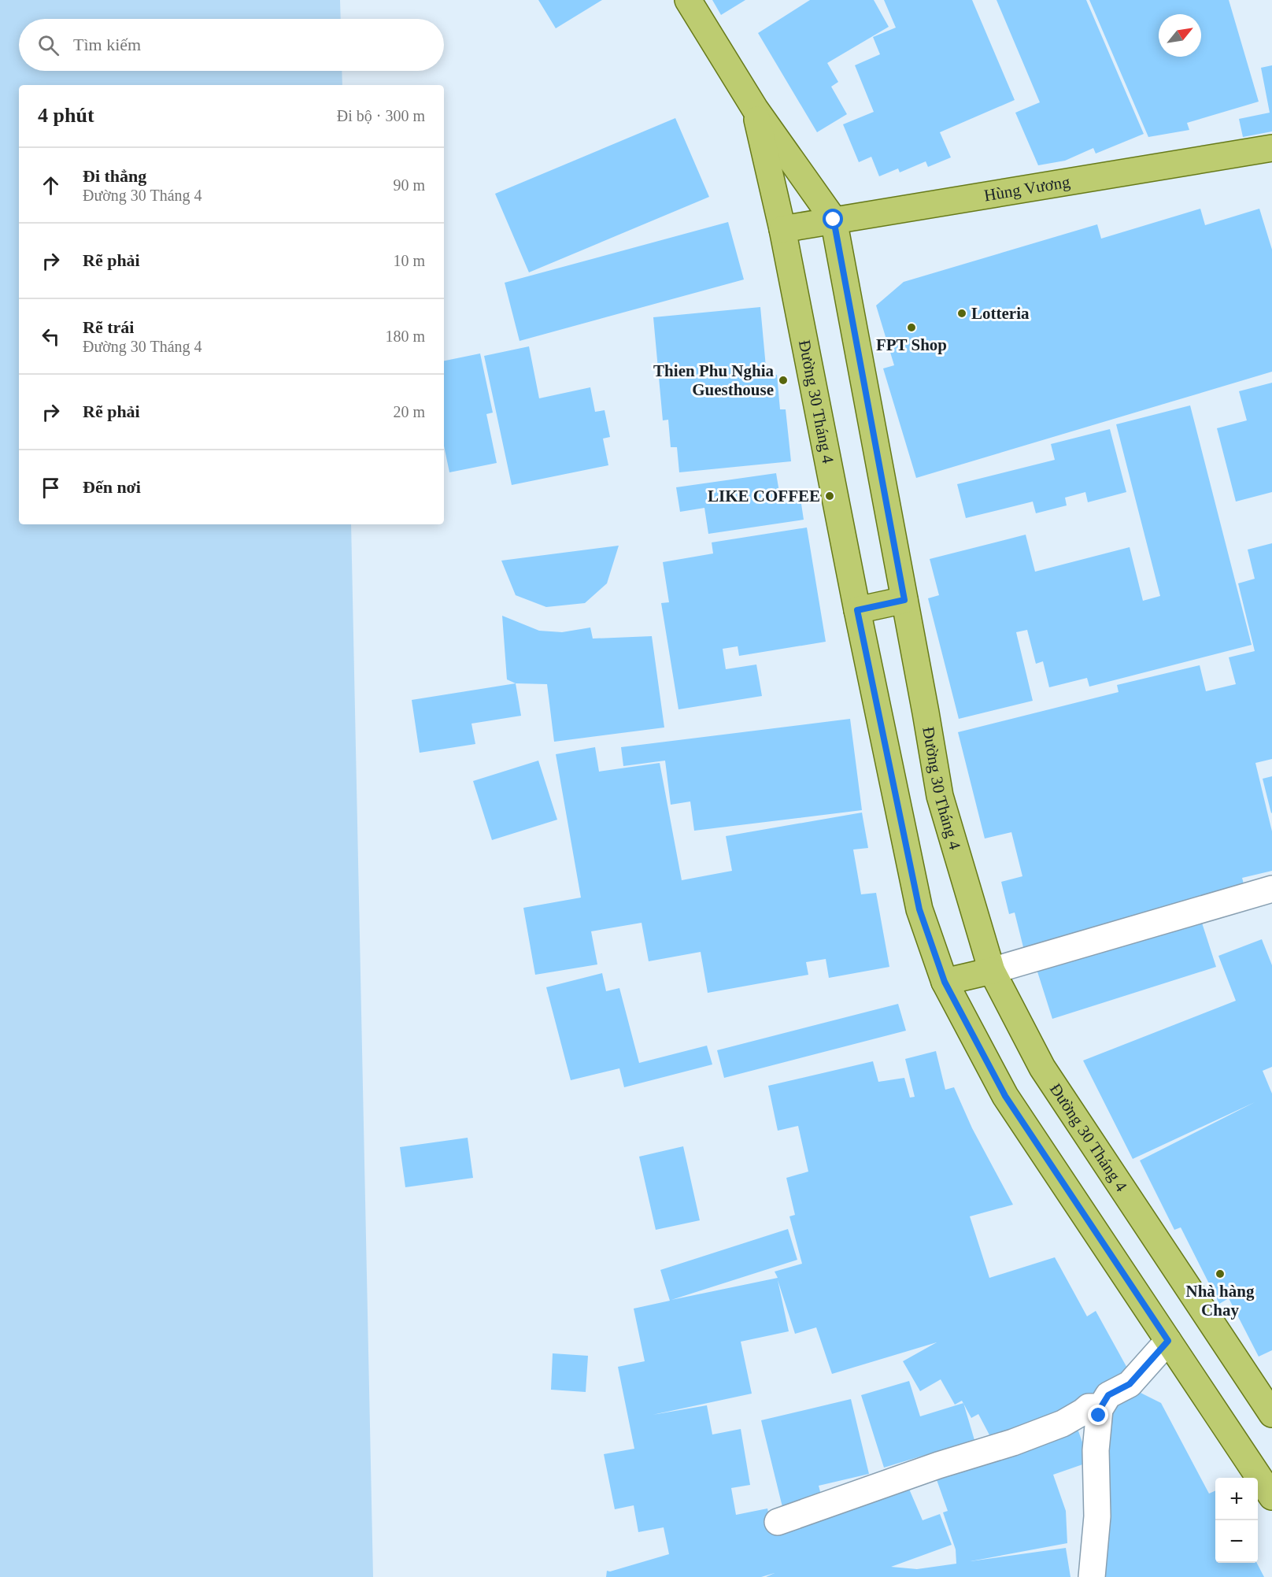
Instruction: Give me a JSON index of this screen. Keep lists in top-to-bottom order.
{
  "streets": {
    "main road": ["Hùng Vương", "Đường 30 Tháng 4"]
  },
  "crossings": [
    ["Hùng Vương", "Đường 30 Tháng 4"]
  ],
  "places": [
    "Lotteria",
    "FPT Shop",
    "Thien Phu Nghia Guesthouse",
    "LIKE COFFEE",
    "Nhà hàng Chay"
  ],
  "north": "top right",
  "page": {
    "search": "Tìm kiếm",
    "heading": ["4 phút", "Đi bộ · 300 m"],
    "list": [
      ["Đi thẳng", "Đường 30 Tháng 4", "90 m"],
      ["Rẽ phải", "10 m"],
      ["Rẽ trái", "Đường 30 Tháng 4", "180 m"],
      ["Rẽ phải", "20 m"],
      "Đến nơi"
    ],
    "map_buttons": ["+", "−"]
  }
}
